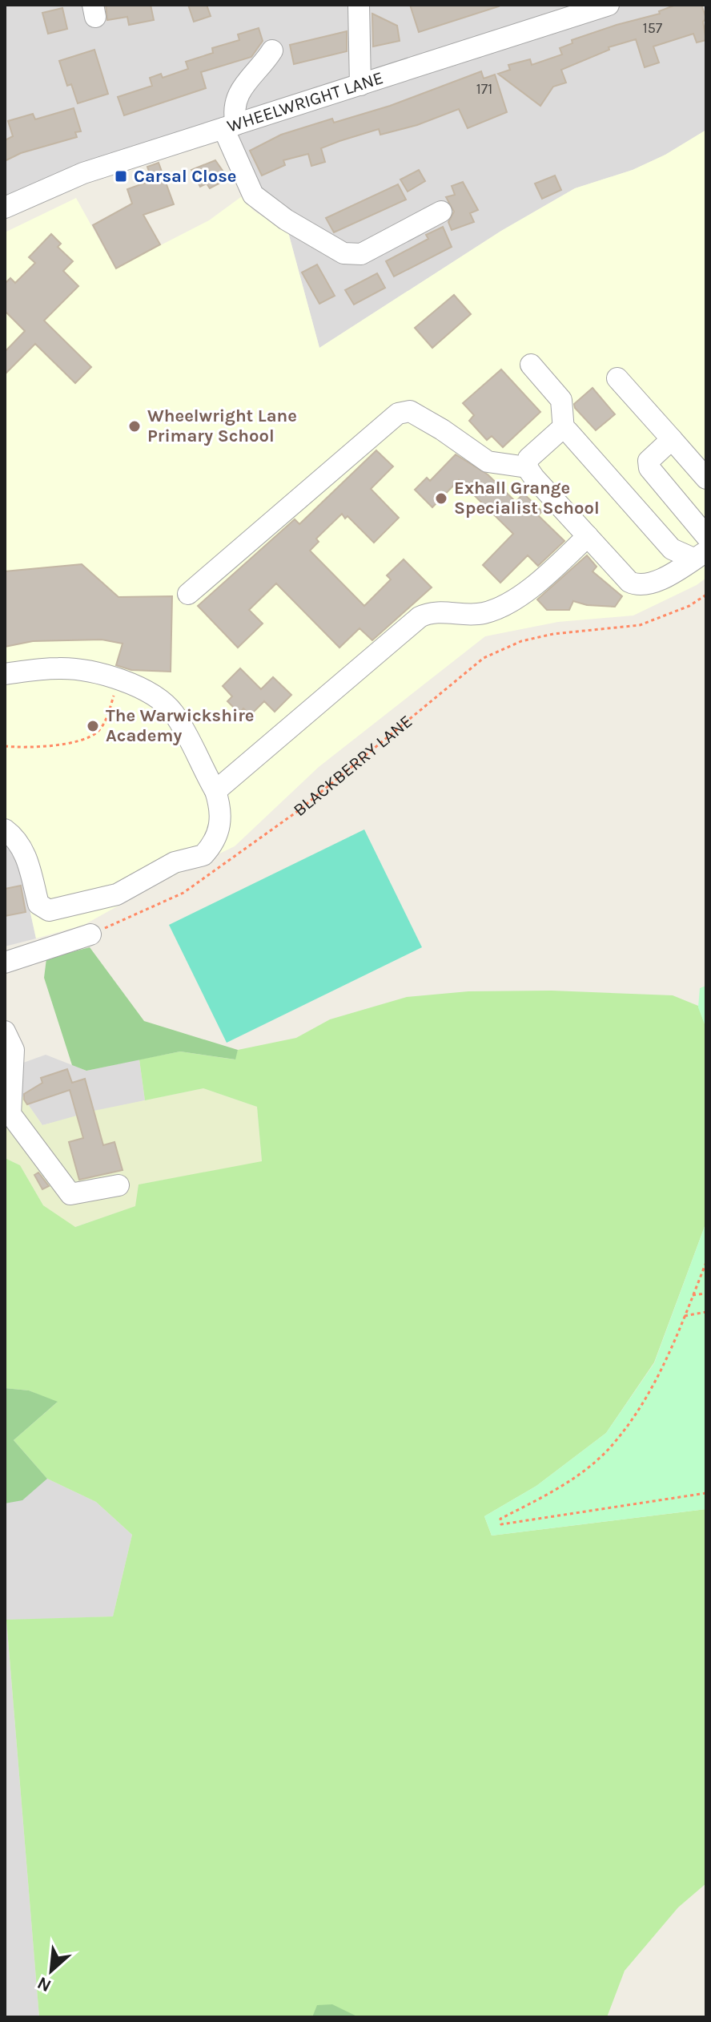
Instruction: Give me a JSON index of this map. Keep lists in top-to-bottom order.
{
  "streets": {
    "street": ["WHEELWRIGHT LANE"],
    "path": ["BLACKBERRY LANE"]
  },
  "places": {
    "transit": ["Carsal Close"],
    "other": ["Wheelwright Lane Primary School", "Exhall Grange Specialist School", "The Warwickshire Academy"]
  },
  "house_numbers": ["157", "171"],
  "north": "bottom left"
}
